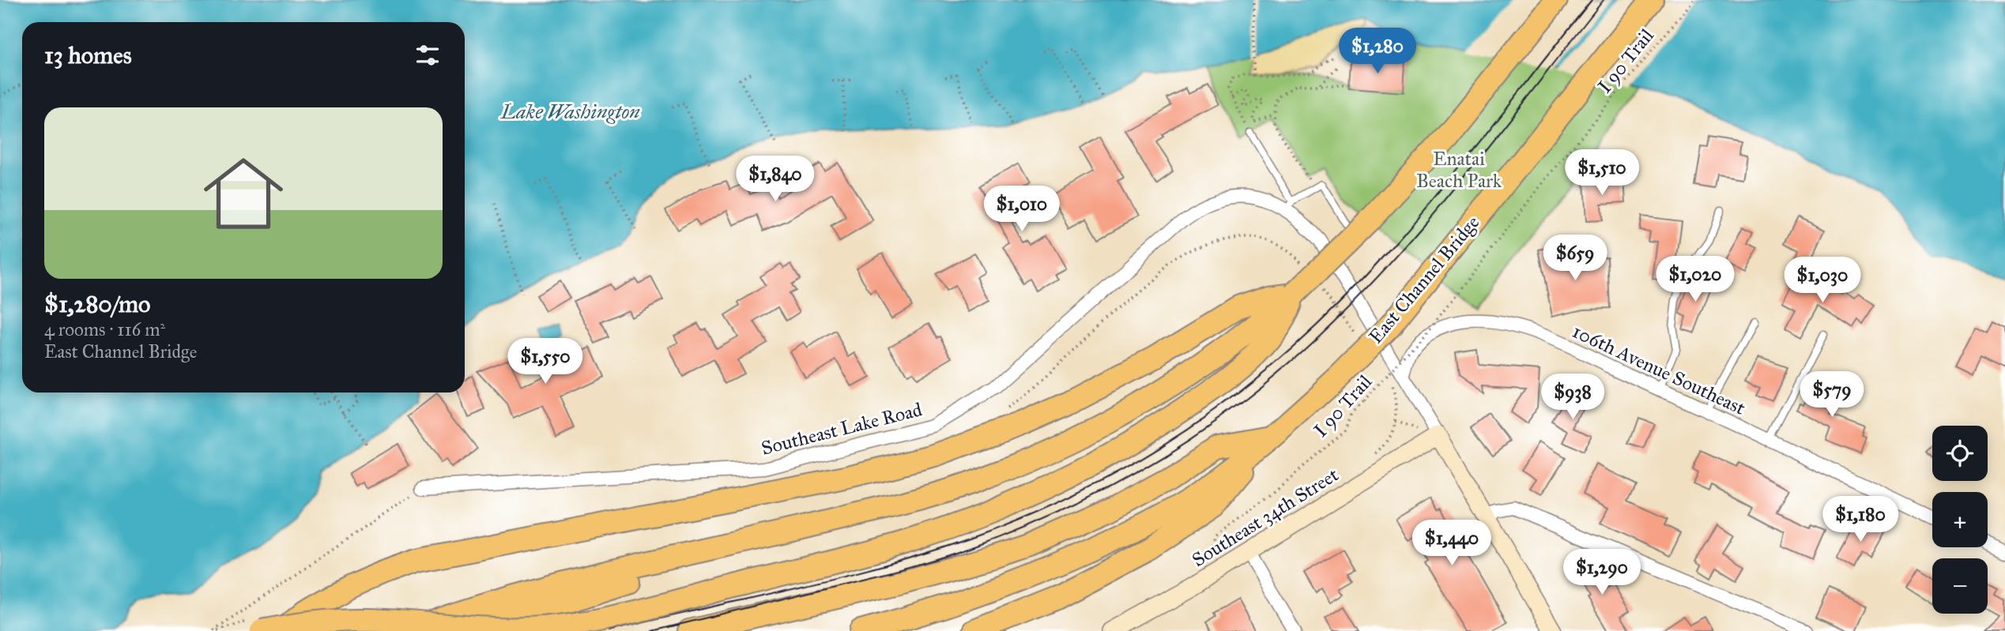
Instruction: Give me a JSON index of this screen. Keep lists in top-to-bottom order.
{
  "streets": {
    "highway": ["East Channel Bridge"],
    "street": ["106th Avenue Southeast", "Southeast Lake Road", "Southeast 34th Street"],
    "path": ["I 90 Trail"]
  },
  "water": ["Lake Washington"],
  "parks": ["Enatai Beach Park"],
  "page": {
    "heading": "13 homes",
    "price": [
      "$1,280",
      "$1,510",
      "$1,840",
      "$1,010",
      "$659",
      "$1,020",
      "$1,030",
      "$1,550",
      "$579",
      "$938",
      "$1,180",
      "$1,440",
      "$1,290"
    ],
    "list": [
      {
        "name": "$1,280/mo",
        "note": "4 rooms · 116 m² · East Channel Bridge"
      }
    ],
    "map_buttons": ["+", "−"]
  }
}
